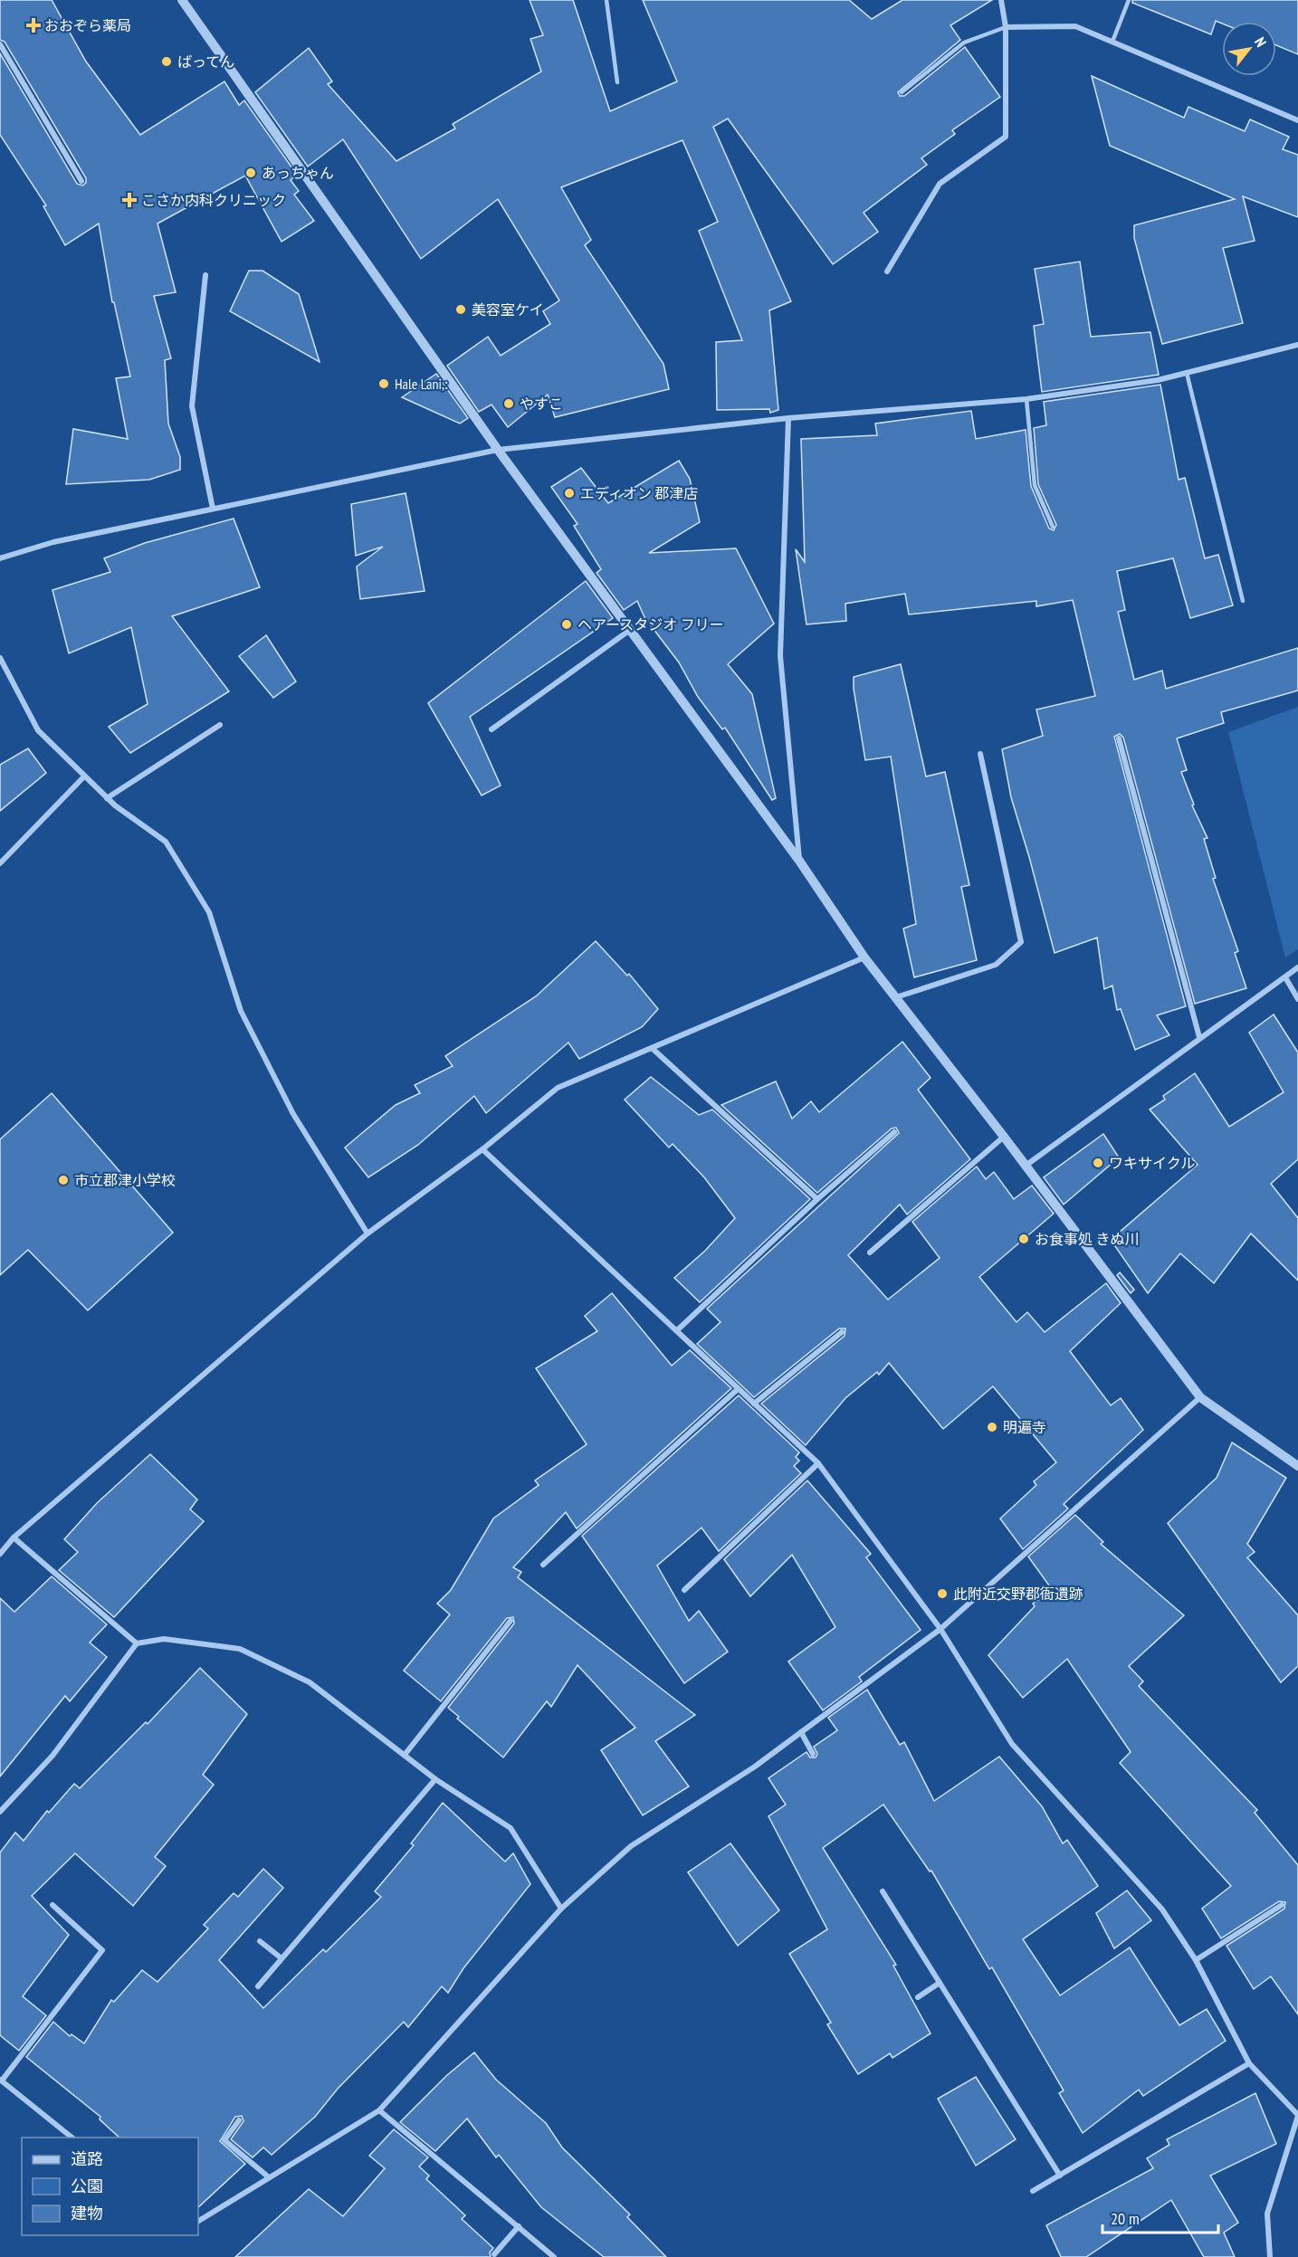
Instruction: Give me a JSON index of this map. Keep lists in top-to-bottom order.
{
  "places": {
    "health": ["おおぞら薬局", "こさか内科クリニック"],
    "other": [
      "ばってん",
      "あっちゃん",
      "美容室ケイ",
      "Hale Lani,:",
      "やすこ",
      "エディオン 郡津店",
      "ヘアースタジオ フリー",
      "ワキサイクル",
      "市立郡津小学校",
      "お食事処 きぬ川",
      "明遍寺",
      "此附近交野郡衙遺跡"
    ]
  },
  "legend": ["道路", "公園", "建物"],
  "scale_bar": "20 m",
  "north": "top right"
}
